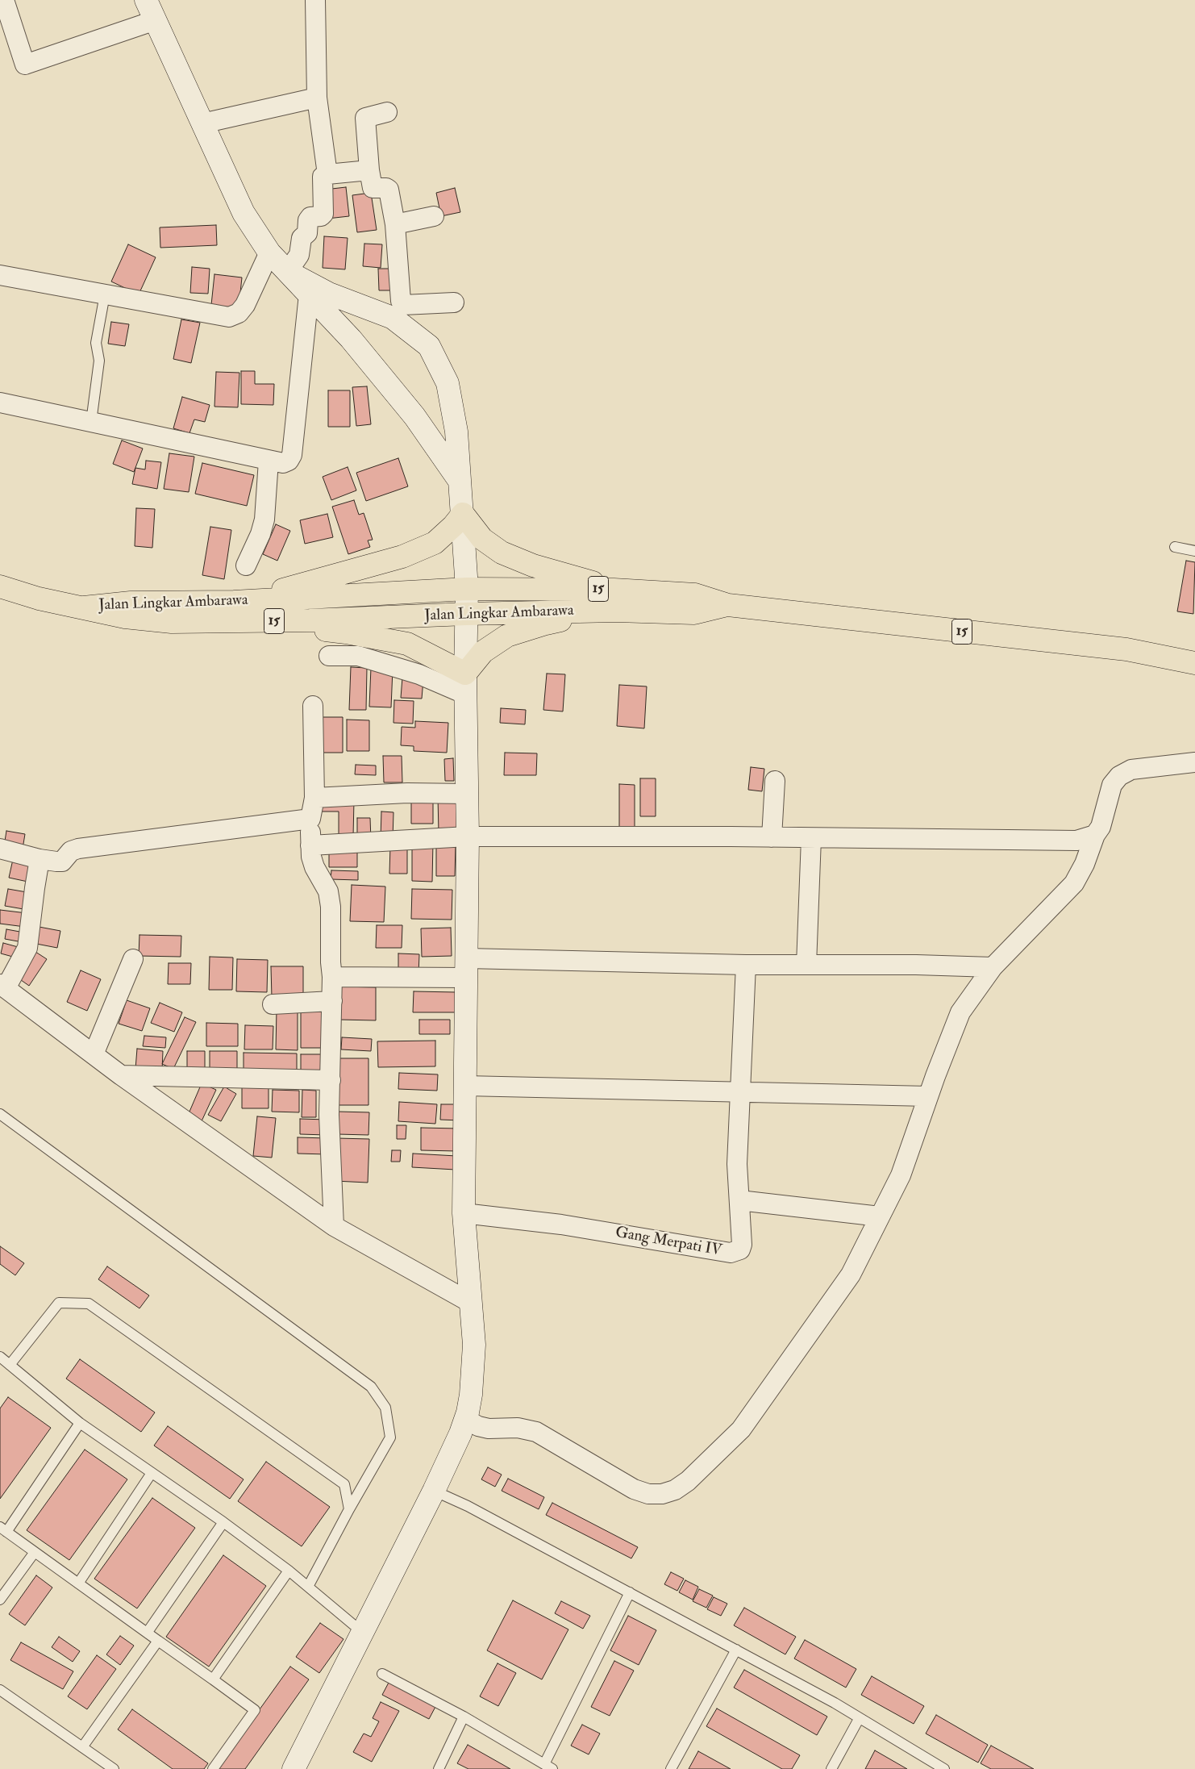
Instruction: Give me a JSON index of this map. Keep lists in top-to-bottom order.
{
  "streets": {
    "highway": ["15", "Jalan Lingkar Ambarawa"],
    "street": ["Gang Merpati IV"]
  }
}
